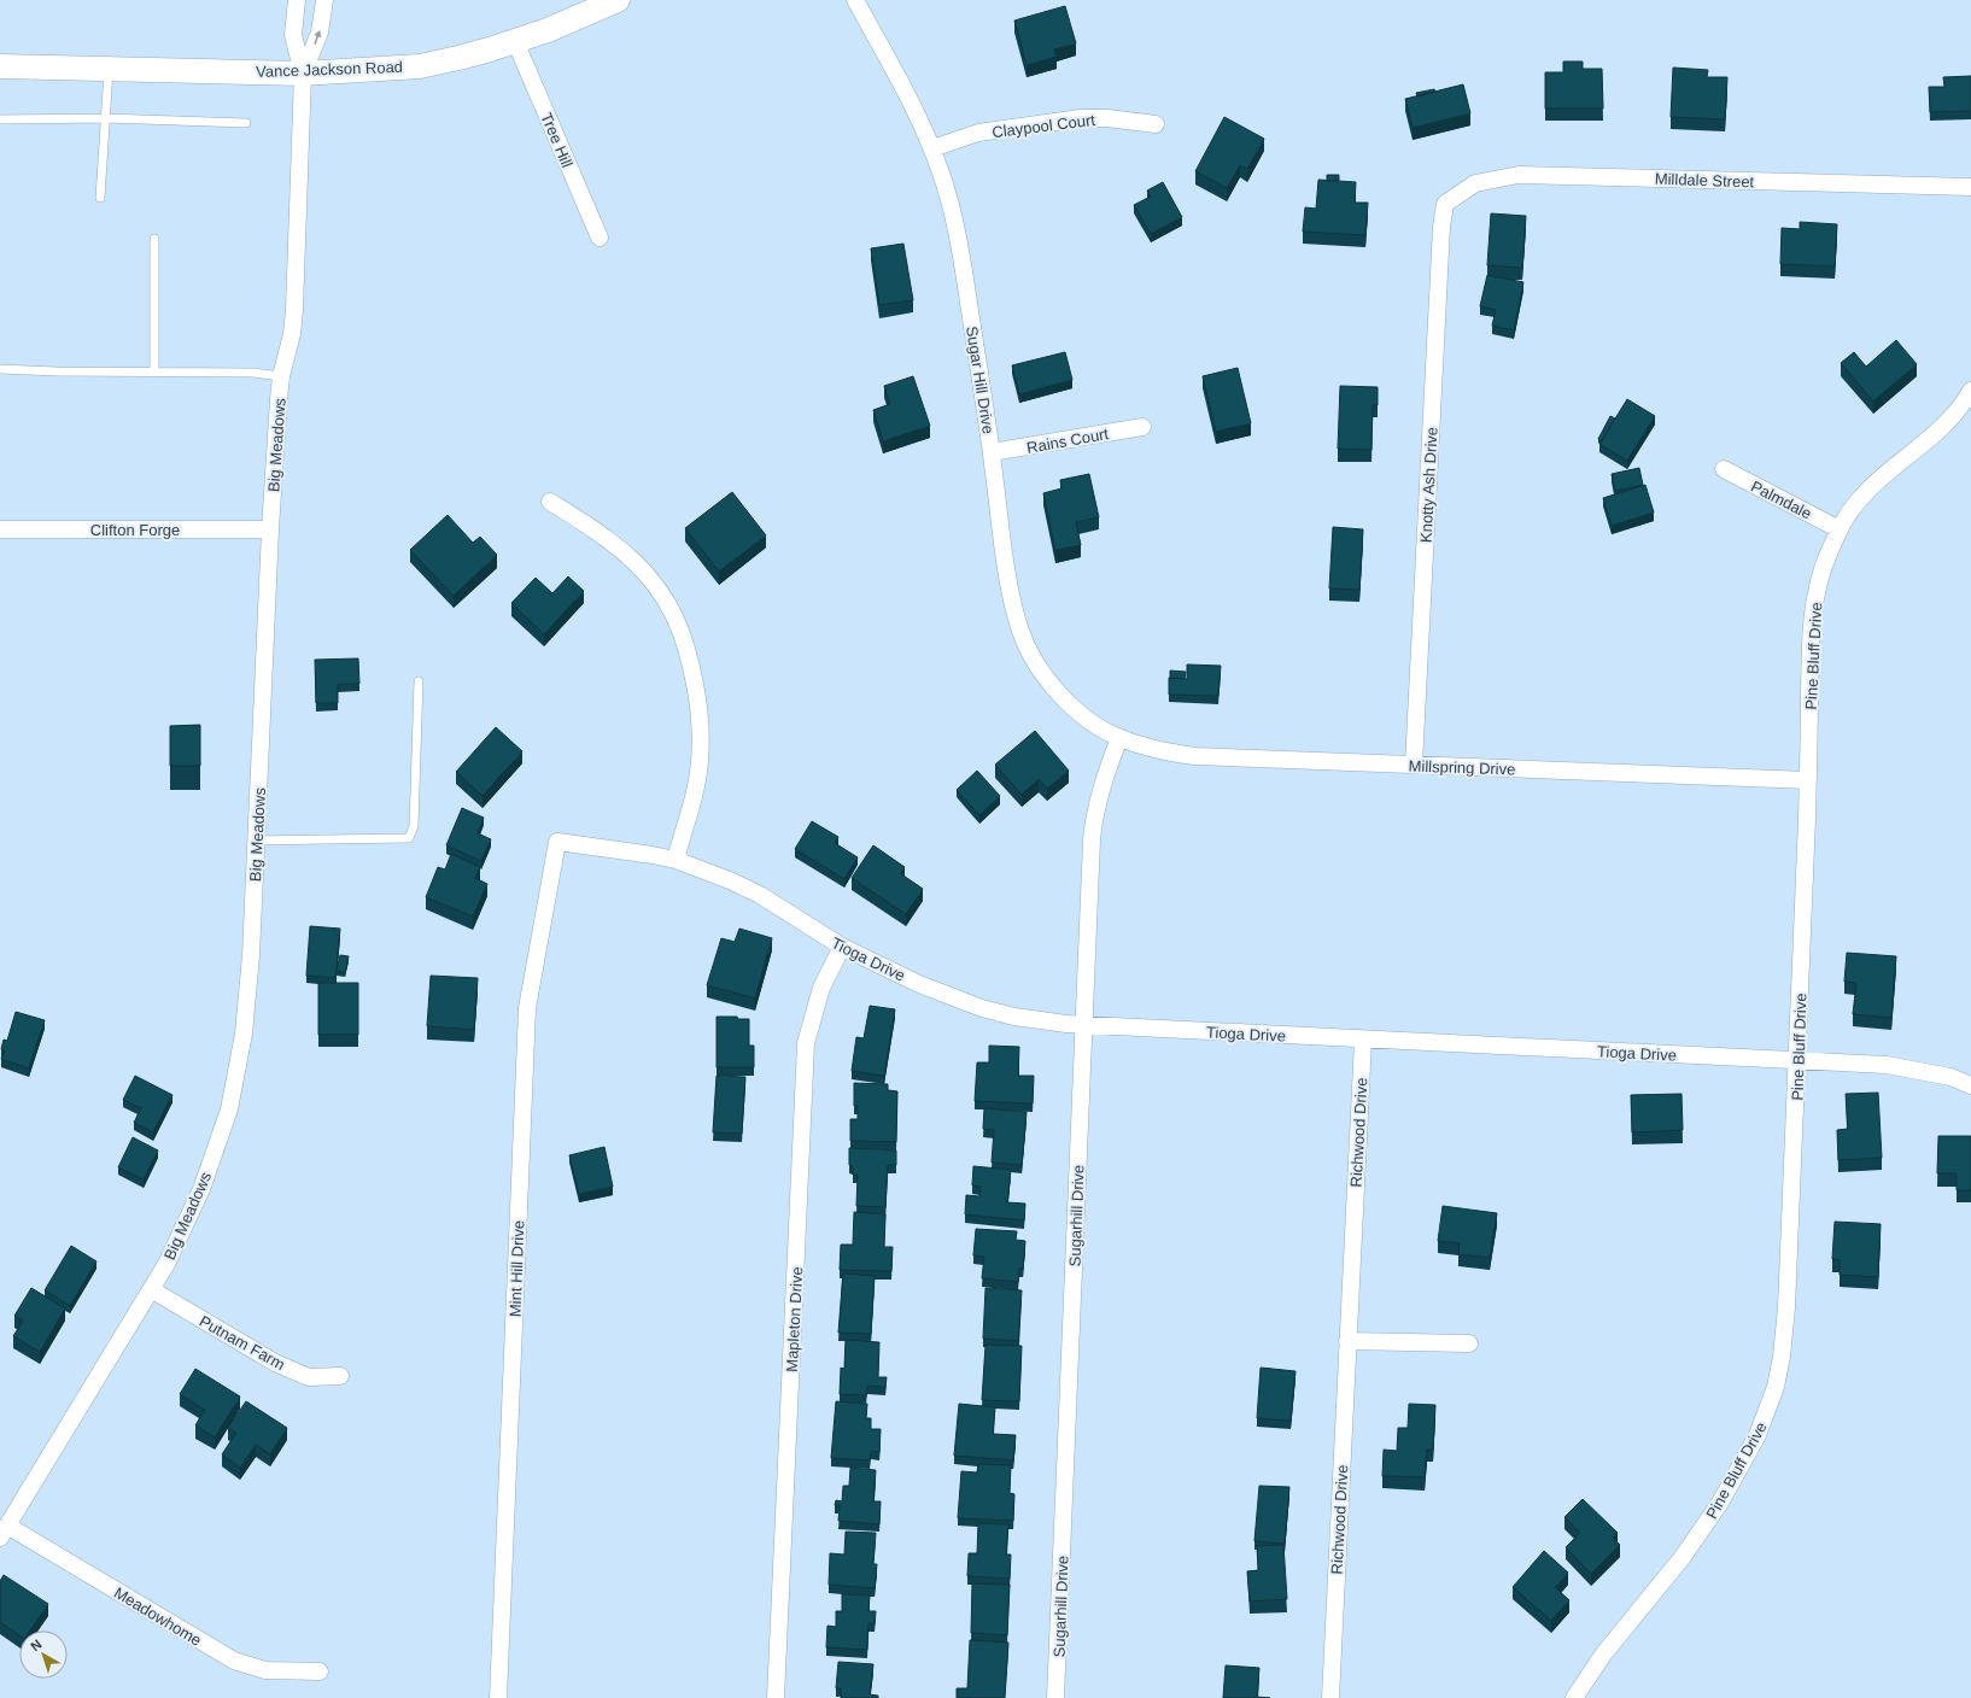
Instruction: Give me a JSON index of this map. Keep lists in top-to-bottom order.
{
  "streets": {
    "main road": ["Vance Jackson Road"],
    "street": [
      "Claypool Court",
      "Tree Hill",
      "Milldale Street",
      "Sugar Hill Drive",
      "Rains Court",
      "Big Meadows",
      "Knotty Ash Drive",
      "Palmdale",
      "Clifton Forge",
      "Pine Bluff Drive",
      "Millspring Drive",
      "Tioga Drive",
      "Richwood Drive",
      "Sugarhill Drive",
      "Mint Hill Drive",
      "Mapleton Drive",
      "Putnam Farm",
      "Meadowhome"
    ]
  },
  "crossings": [
    ["Vance Jackson Road", "Tree Hill"],
    ["Vance Jackson Road", "Big Meadows"],
    ["Claypool Court", "Sugar Hill Drive"],
    ["Milldale Street", "Knotty Ash Drive"],
    ["Sugar Hill Drive", "Rains Court"],
    ["Sugar Hill Drive", "Millspring Drive"],
    ["Sugar Hill Drive", "Sugarhill Drive"],
    ["Big Meadows", "Clifton Forge"],
    ["Big Meadows", "Putnam Farm"],
    ["Big Meadows", "Meadowhome"],
    ["Knotty Ash Drive", "Millspring Drive"],
    ["Palmdale", "Pine Bluff Drive"],
    ["Pine Bluff Drive", "Millspring Drive"],
    ["Pine Bluff Drive", "Tioga Drive"],
    ["Millspring Drive", "Sugarhill Drive"],
    ["Tioga Drive", "Richwood Drive"],
    ["Tioga Drive", "Sugarhill Drive"],
    ["Tioga Drive", "Mint Hill Drive"],
    ["Tioga Drive", "Mapleton Drive"]
  ],
  "north": "top left"
}
